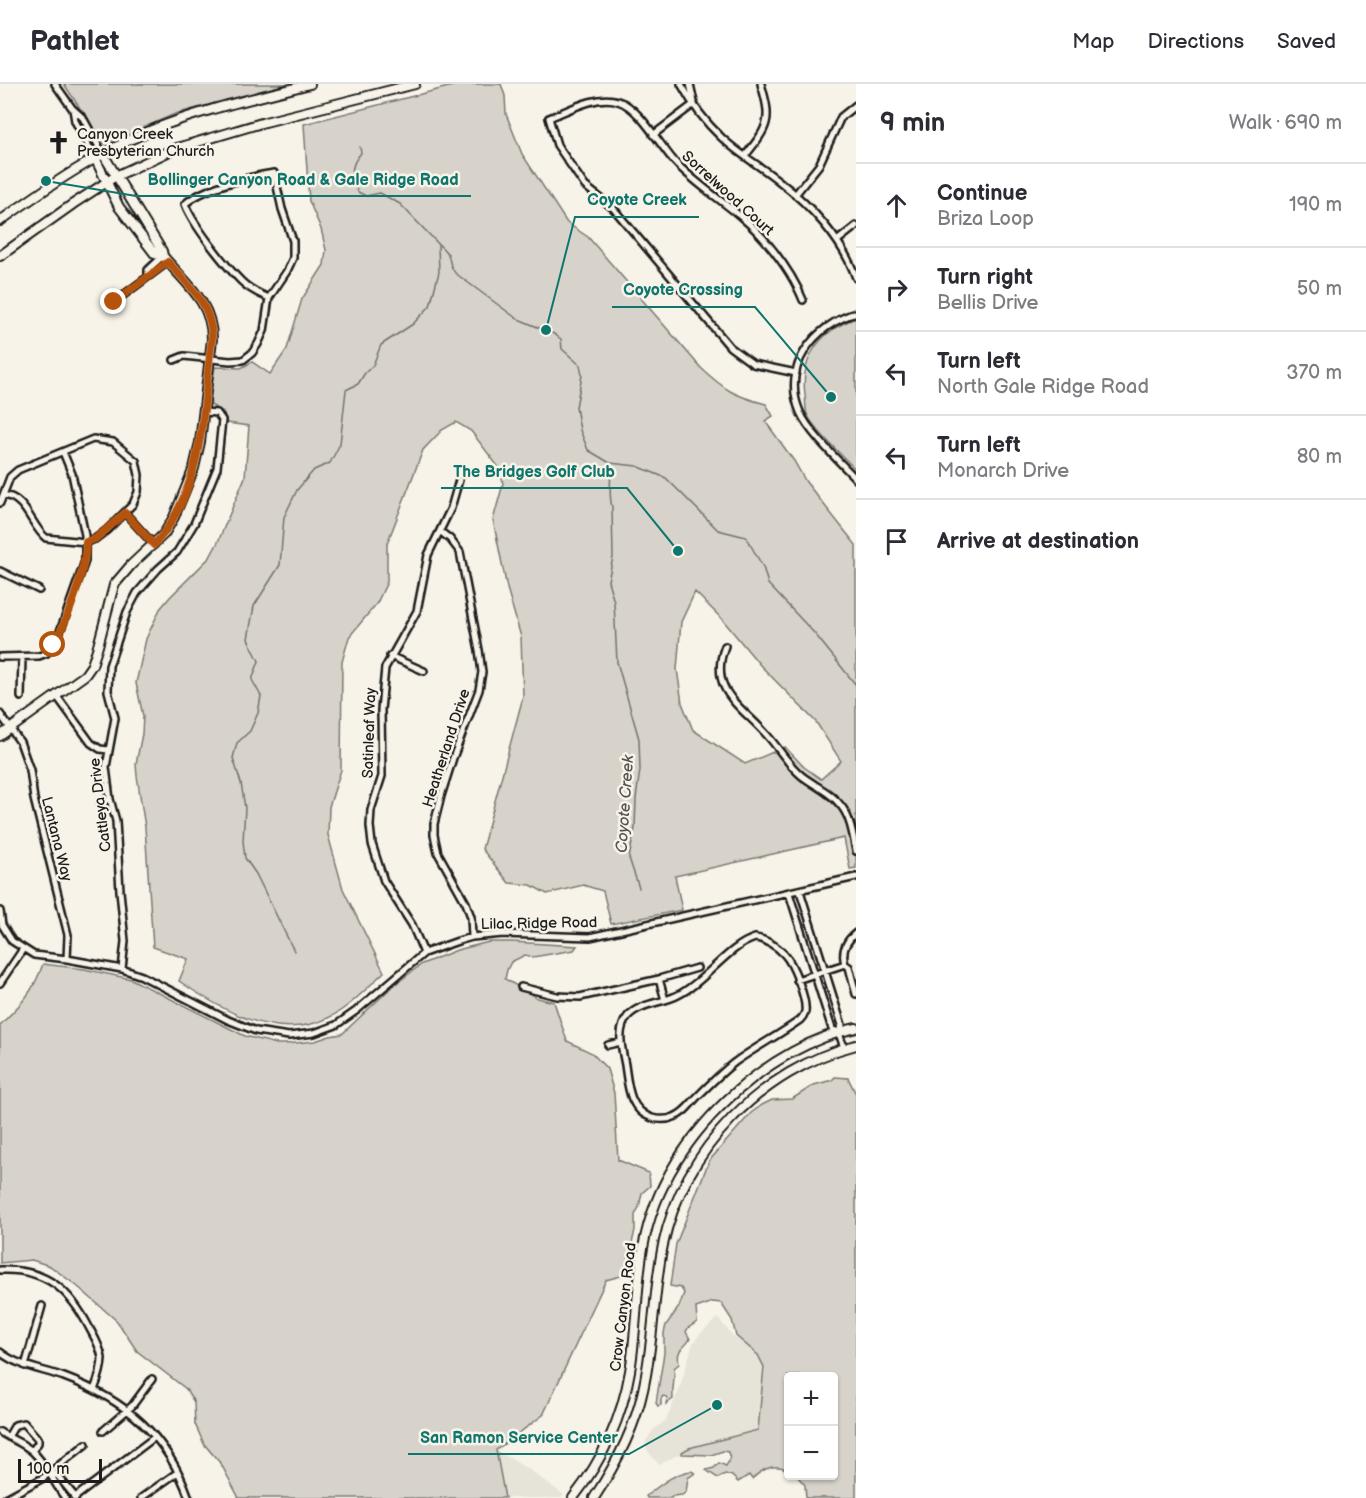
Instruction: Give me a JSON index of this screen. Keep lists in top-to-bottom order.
{
  "streets": {
    "main road": ["Crow Canyon Road"],
    "street": [
      "Sorrelwood Court",
      "Satinleaf Way",
      "Heatherland Drive",
      "Cattleya Drive",
      "Lantana Way",
      "Lilac Ridge Road"
    ]
  },
  "crossings": [
    ["Satinleaf Way", "Heatherland Drive"],
    ["Satinleaf Way", "Lilac Ridge Road"],
    ["Heatherland Drive", "Lilac Ridge Road"],
    ["Cattleya Drive", "Lilac Ridge Road"],
    ["Lantana Way", "Lilac Ridge Road"]
  ],
  "water": ["Coyote Creek"],
  "places": {
    "church": ["Canyon Creek Presbyterian Church"],
    "other": [
      "Bollinger Canyon Road & Gale Ridge Road",
      "Coyote Creek",
      "Coyote Crossing",
      "The Bridges Golf Club",
      "San Ramon Service Center"
    ]
  },
  "scale_bar": "100 m",
  "page": {
    "header": "Pathlet",
    "nav": ["Map", "Directions", "Saved"],
    "heading": ["9 min", "Walk · 690 m"],
    "list": [
      ["Continue", "Briza Loop", "190 m"],
      ["Turn right", "Bellis Drive", "50 m"],
      ["Turn left", "North Gale Ridge Road", "370 m"],
      ["Turn left", "Monarch Drive", "80 m"],
      "Arrive at destination"
    ],
    "map_buttons": ["+", "−"],
    "scale": "100 m"
  }
}
